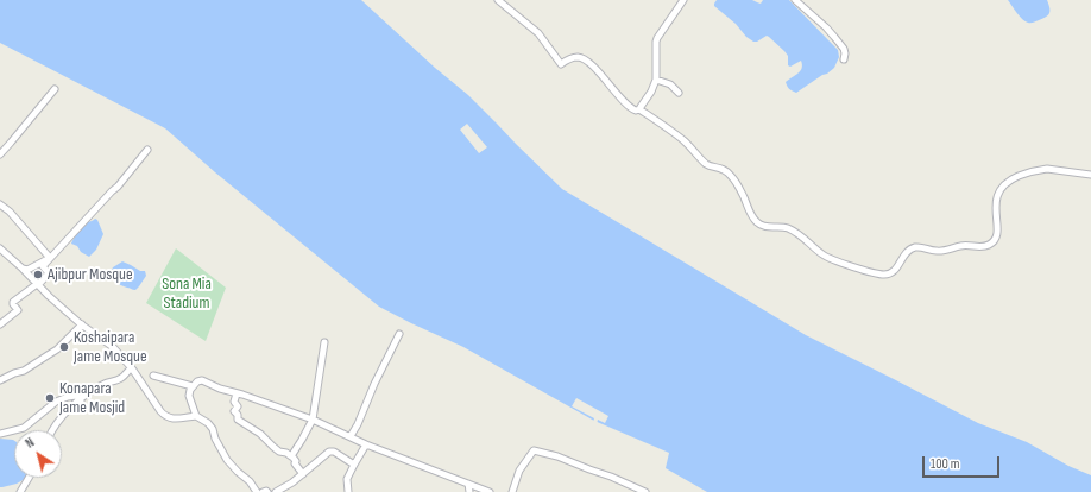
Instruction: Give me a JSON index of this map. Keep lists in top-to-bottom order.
{
  "parks": ["Sona Mia Stadium"],
  "places": ["Ajibpur Mosque", "Koshaipara Jame Mosque", "Konapara Jame Mosjid"],
  "scale_bar": "100 m",
  "north": "top left"
}
